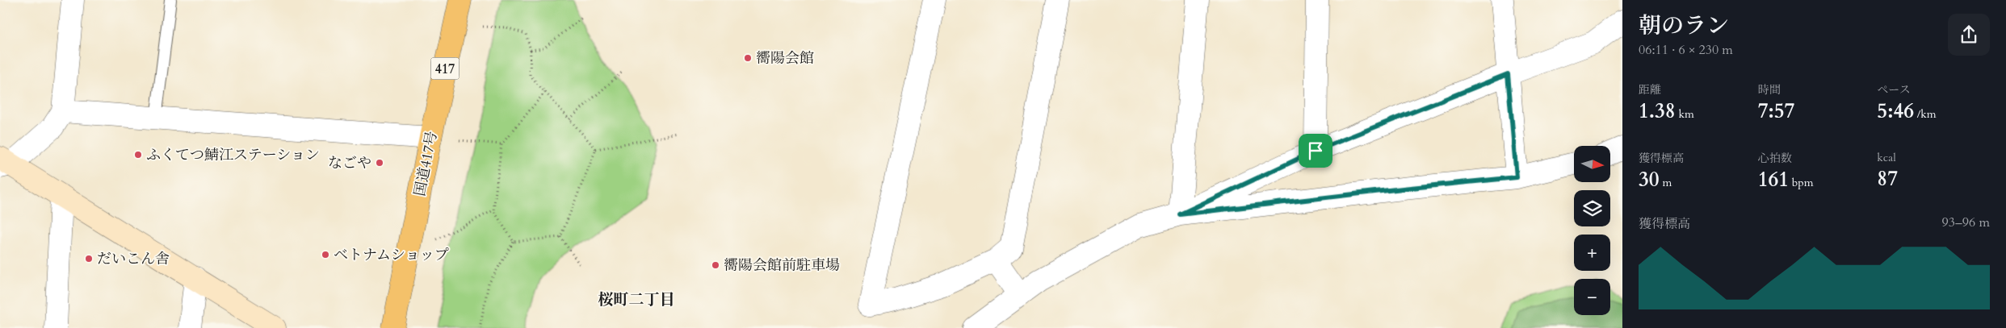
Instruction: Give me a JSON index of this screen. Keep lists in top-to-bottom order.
{
  "streets": {
    "highway": ["417", "国道417号"]
  },
  "districts": ["桜町二丁目"],
  "places": [
    "嚮陽会館",
    "ふくてつ鯖江ステーション",
    "なごや",
    "ベトナムショップ",
    "だいこん舎",
    "嚮陽会館前駐車場"
  ],
  "north": "right",
  "page": {
    "heading": ["朝のラン", "06:11 · 6 × 230 m"],
    "stats": [
      ["距離", "1.38 km"],
      ["時間", "7:57"],
      ["ペース", "5:46 /km"],
      ["獲得標高", "30 m"],
      ["心拍数", "161 bpm"],
      ["kcal", "87"]
    ],
    "map_buttons": ["+", "−"],
    "chart": ["獲得標高", "93–96 m"]
  }
}
